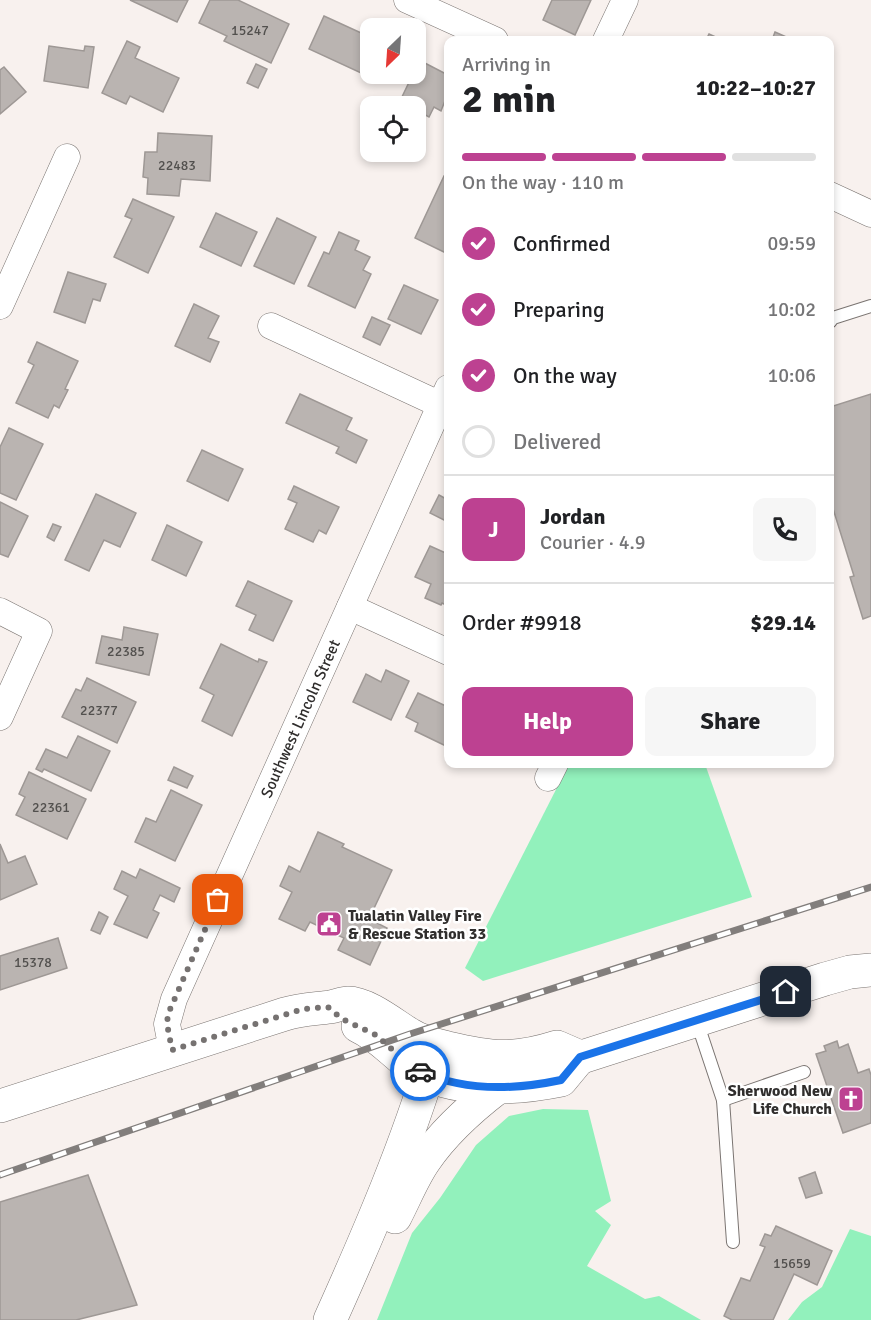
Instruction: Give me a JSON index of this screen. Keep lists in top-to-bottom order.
{
  "streets": {
    "street": ["Southwest Lincoln Street"]
  },
  "places": {
    "public building": ["Tualatin Valley Fire & Rescue Station 33"],
    "church": ["Sherwood New Life Church"]
  },
  "house_numbers": [
    "15247",
    "22483",
    "22385",
    "22377",
    "22361",
    "15378",
    "15659"
  ],
  "north": "bottom left",
  "page": {
    "heading": ["2 min", "Arriving in", "10:22–10:27"],
    "panel": [
      "Jordan",
      "Courier · 4.9",
      "Order #9918",
      "$29.14"
    ],
    "bar": "On the way · 110 m",
    "list": [
      ["Confirmed", "09:59"],
      ["Preparing", "10:02"],
      ["On the way", "10:06"],
      "Delivered"
    ],
    "round": "J",
    "buttons": ["Help", "Share"]
  }
}
